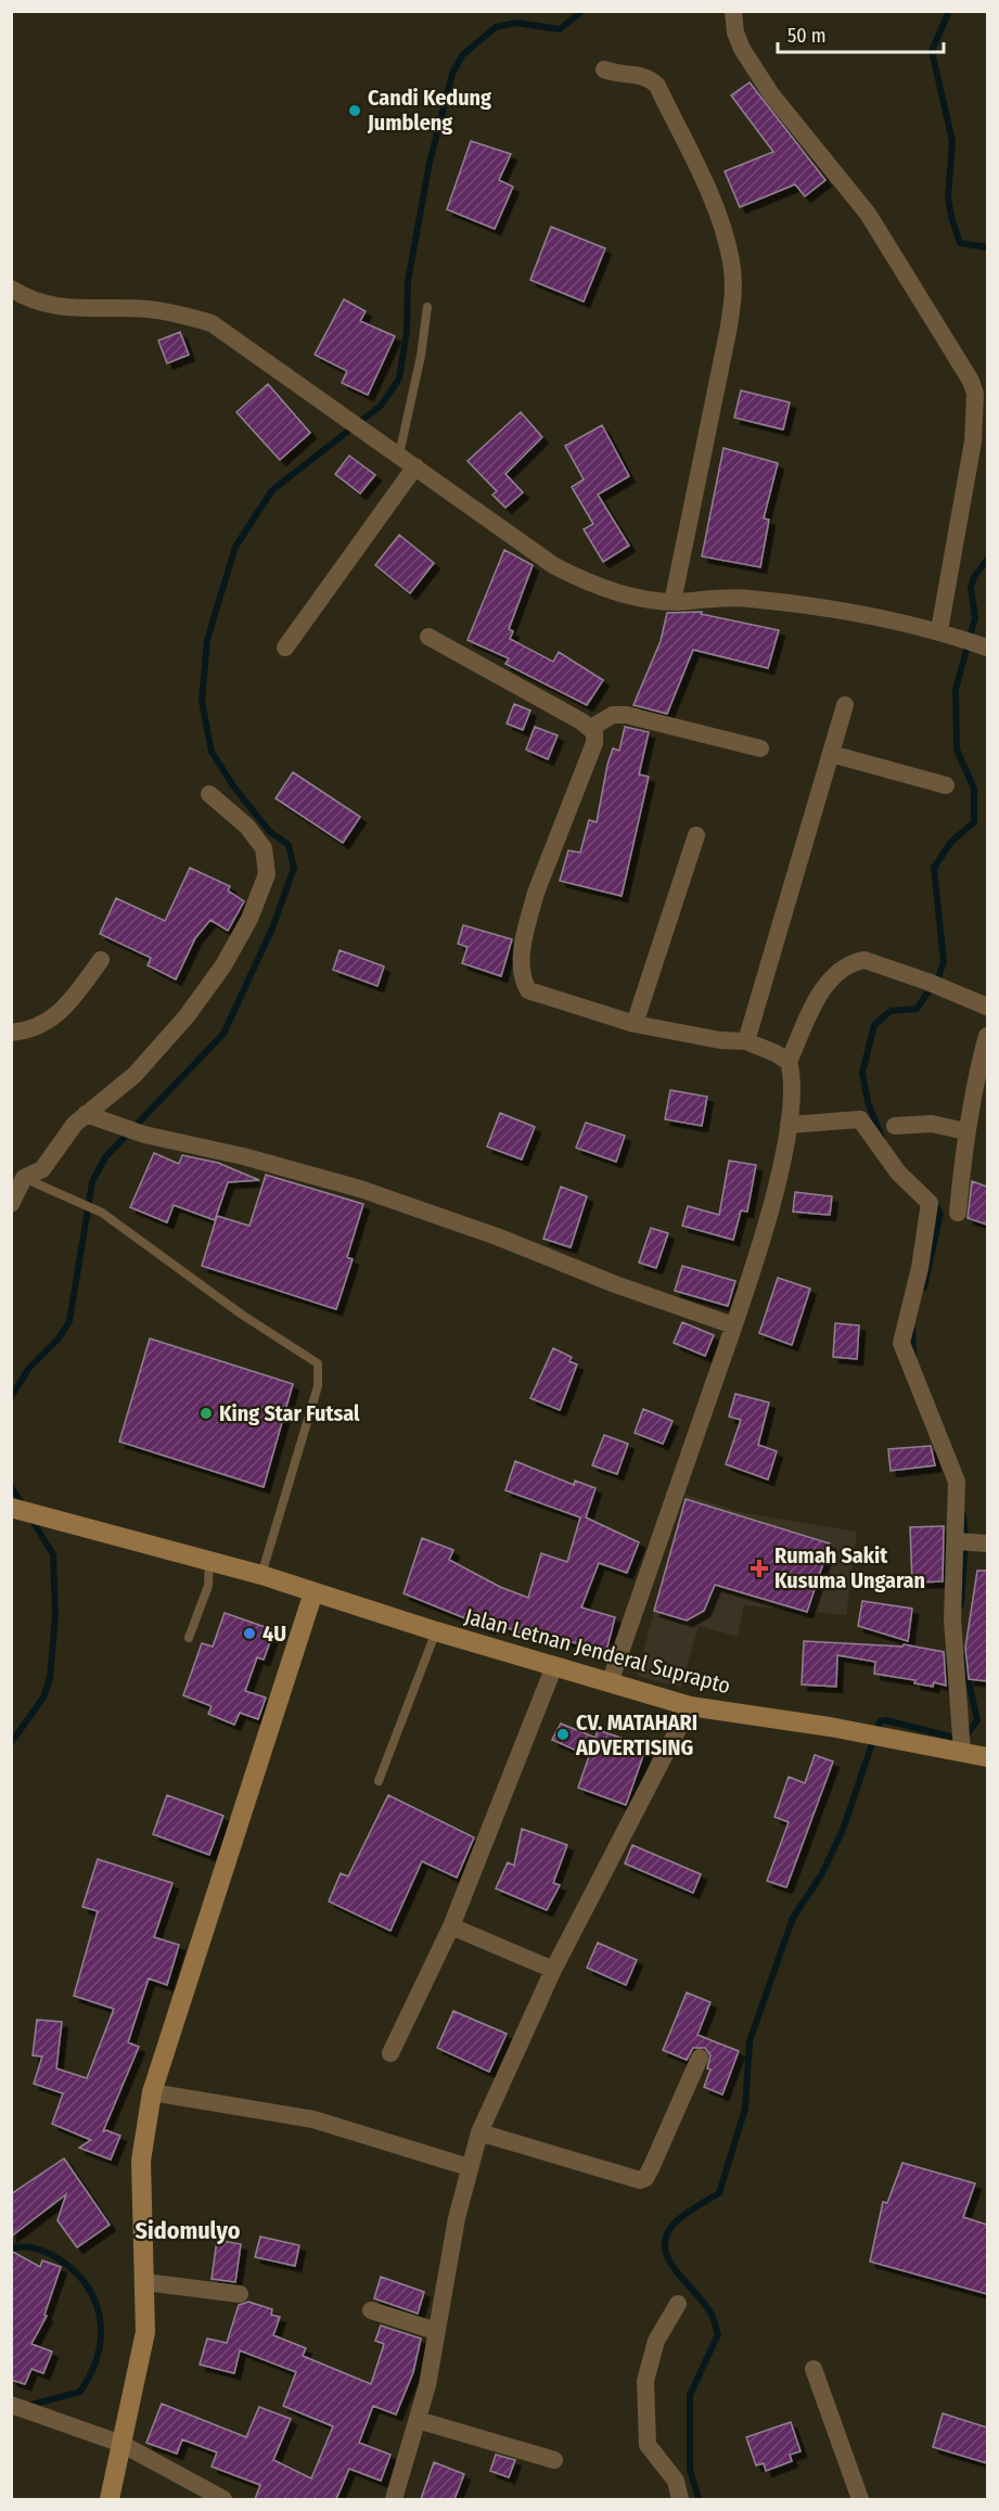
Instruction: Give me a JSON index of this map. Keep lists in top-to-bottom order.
{
  "streets": {
    "main road": ["Jalan Letnan Jenderal Suprapto"]
  },
  "districts": ["Sidomulyo"],
  "places": {
    "other": [
      "Candi Kedung Jumbleng",
      "King Star Futsal",
      "4U",
      "CV. MATAHARI ADVERTISING"
    ],
    "health": ["Rumah Sakit Kusuma Ungaran"]
  },
  "scale_bar": "50 m"
}
